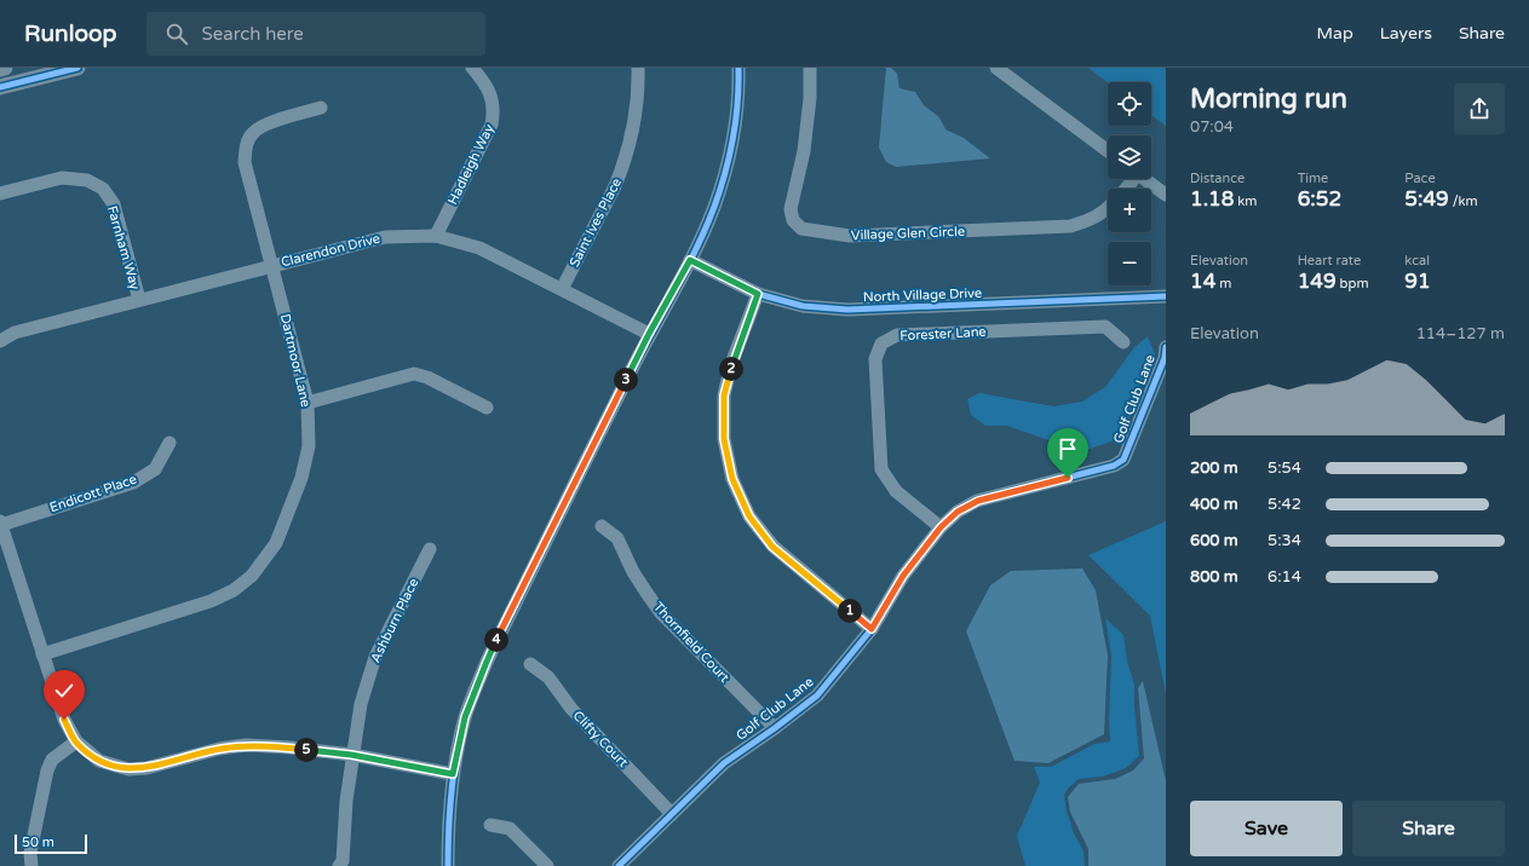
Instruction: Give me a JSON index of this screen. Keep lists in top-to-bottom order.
{
  "streets": {
    "street": [
      "Hadleigh Way",
      "Saint Ives Place",
      "Village Glen Circle",
      "Farnham Way",
      "Clarendon Drive",
      "North Village Drive",
      "Forester Lane",
      "Dartmoor Lane",
      "Golf Club Lane",
      "Endicott Place",
      "Ashburn Place",
      "Thornfield Court",
      "Clifty Court"
    ]
  },
  "crossings": [
    ["Hadleigh Way", "Clarendon Drive"],
    ["Saint Ives Place", "Clarendon Drive"],
    ["Farnham Way", "Clarendon Drive"],
    ["Clarendon Drive", "Dartmoor Lane"],
    ["Forester Lane", "Golf Club Lane"],
    ["Golf Club Lane", "Thornfield Court"],
    ["Golf Club Lane", "Clifty Court"]
  ],
  "scale_bar": "50 m",
  "page": {
    "header": "Runloop",
    "search": "Search here",
    "nav": ["Map", "Layers", "Share"],
    "heading": ["Morning run", "07:04"],
    "map_buttons": ["+", "−"],
    "stats": [
      ["Distance", "1.18 km"],
      ["Time", "6:52"],
      ["Pace", "5:49 /km"],
      ["Elevation", "14 m"],
      ["Heart rate", "149 bpm"],
      ["kcal", "91"]
    ],
    "chart": ["Elevation", "114–127 m"],
    "pins": [
      "2",
      "3",
      "1",
      "4",
      "5"
    ],
    "list": [
      {
        "name": "200 m",
        "note": "5:54"
      },
      {
        "name": "400 m",
        "note": "5:42"
      },
      {
        "name": "600 m",
        "note": "5:34"
      },
      {
        "name": "800 m",
        "note": "6:14"
      }
    ],
    "buttons": ["Save", "Share"],
    "scale": "50 m"
  }
}
